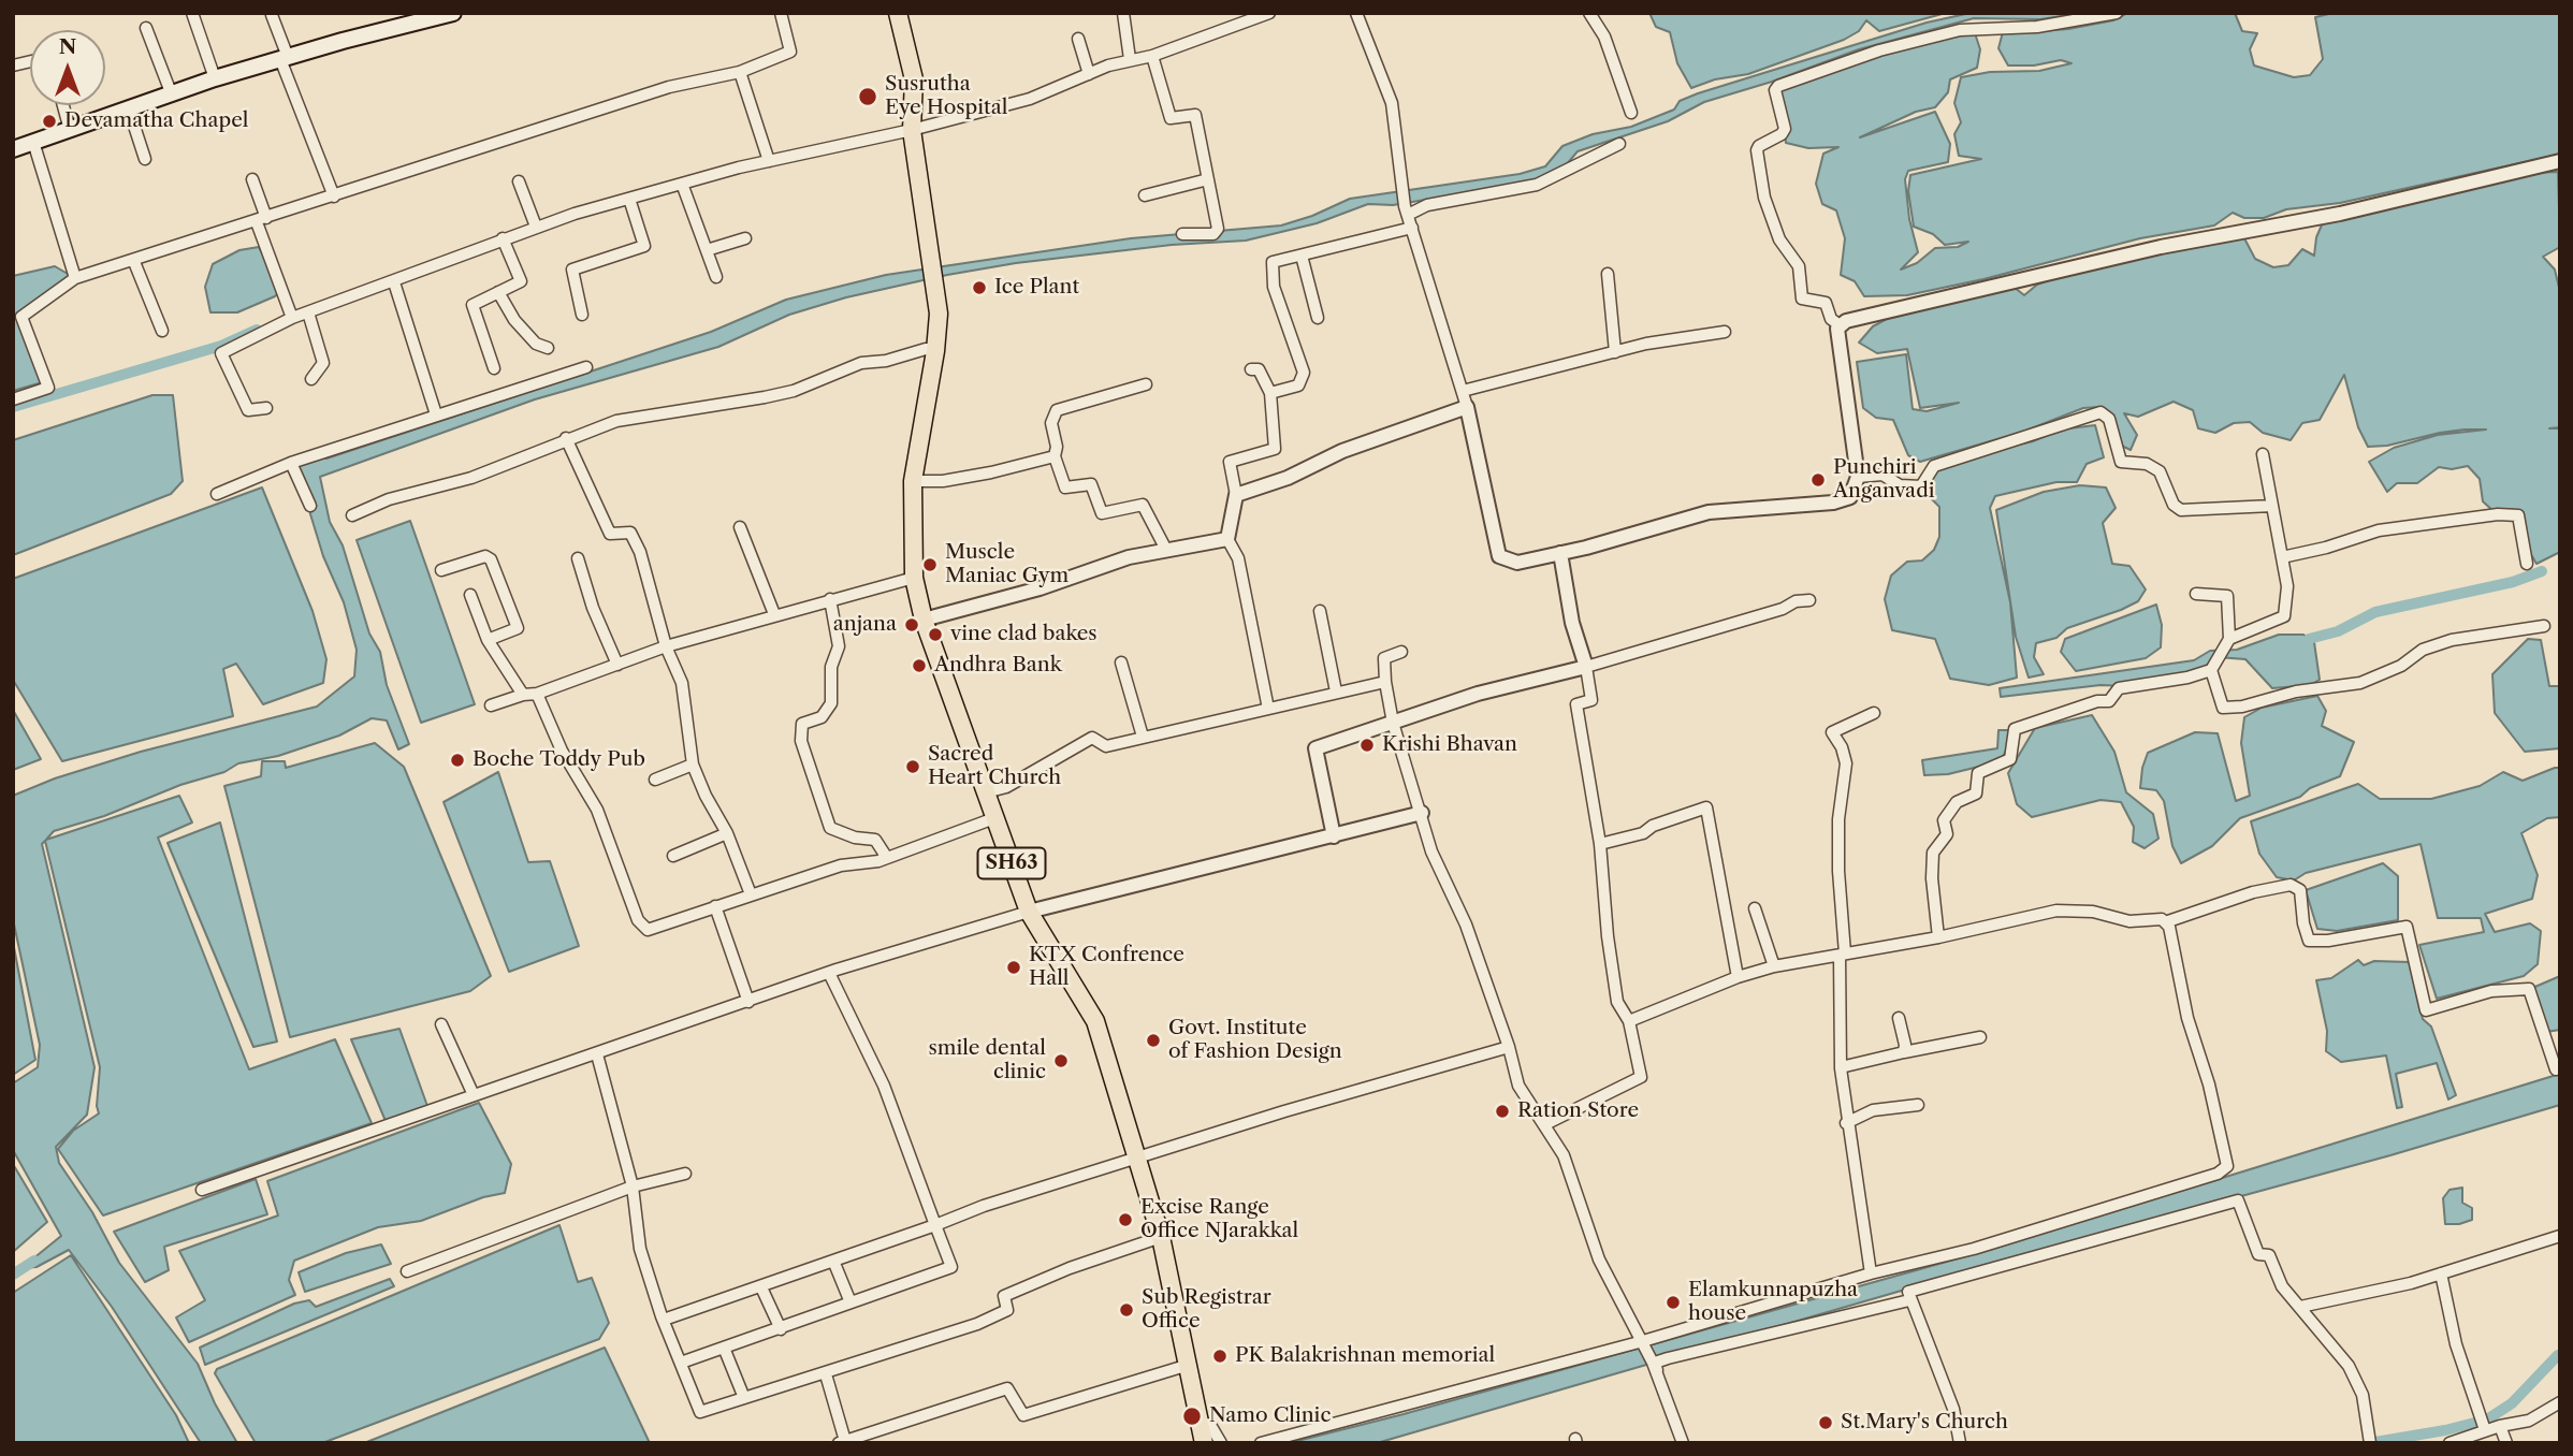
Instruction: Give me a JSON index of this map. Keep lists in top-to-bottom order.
{
  "streets": {
    "main road": ["SH63"]
  },
  "places": [
    "Susrutha Eye Hospital",
    "Devamatha Chapel",
    "Ice Plant",
    "Punchiri Anganvadi",
    "Muscle Maniac Gym",
    "anjana",
    "vine clad bakes",
    "Andhra Bank",
    "Krishi Bhavan",
    "Boche Toddy Pub",
    "Sacred Heart Church",
    "KTX Confrence Hall",
    "Govt. Institute of Fashion Design",
    "smile dental clinic",
    "Ration Store",
    "Excise Range Office NJarakkal",
    "Elamkunnapuzha house",
    "Sub Registrar Office",
    "PK Balakrishnan memorial",
    "Namo Clinic",
    "St.Mary's Church"
  ],
  "north": "top"
}
